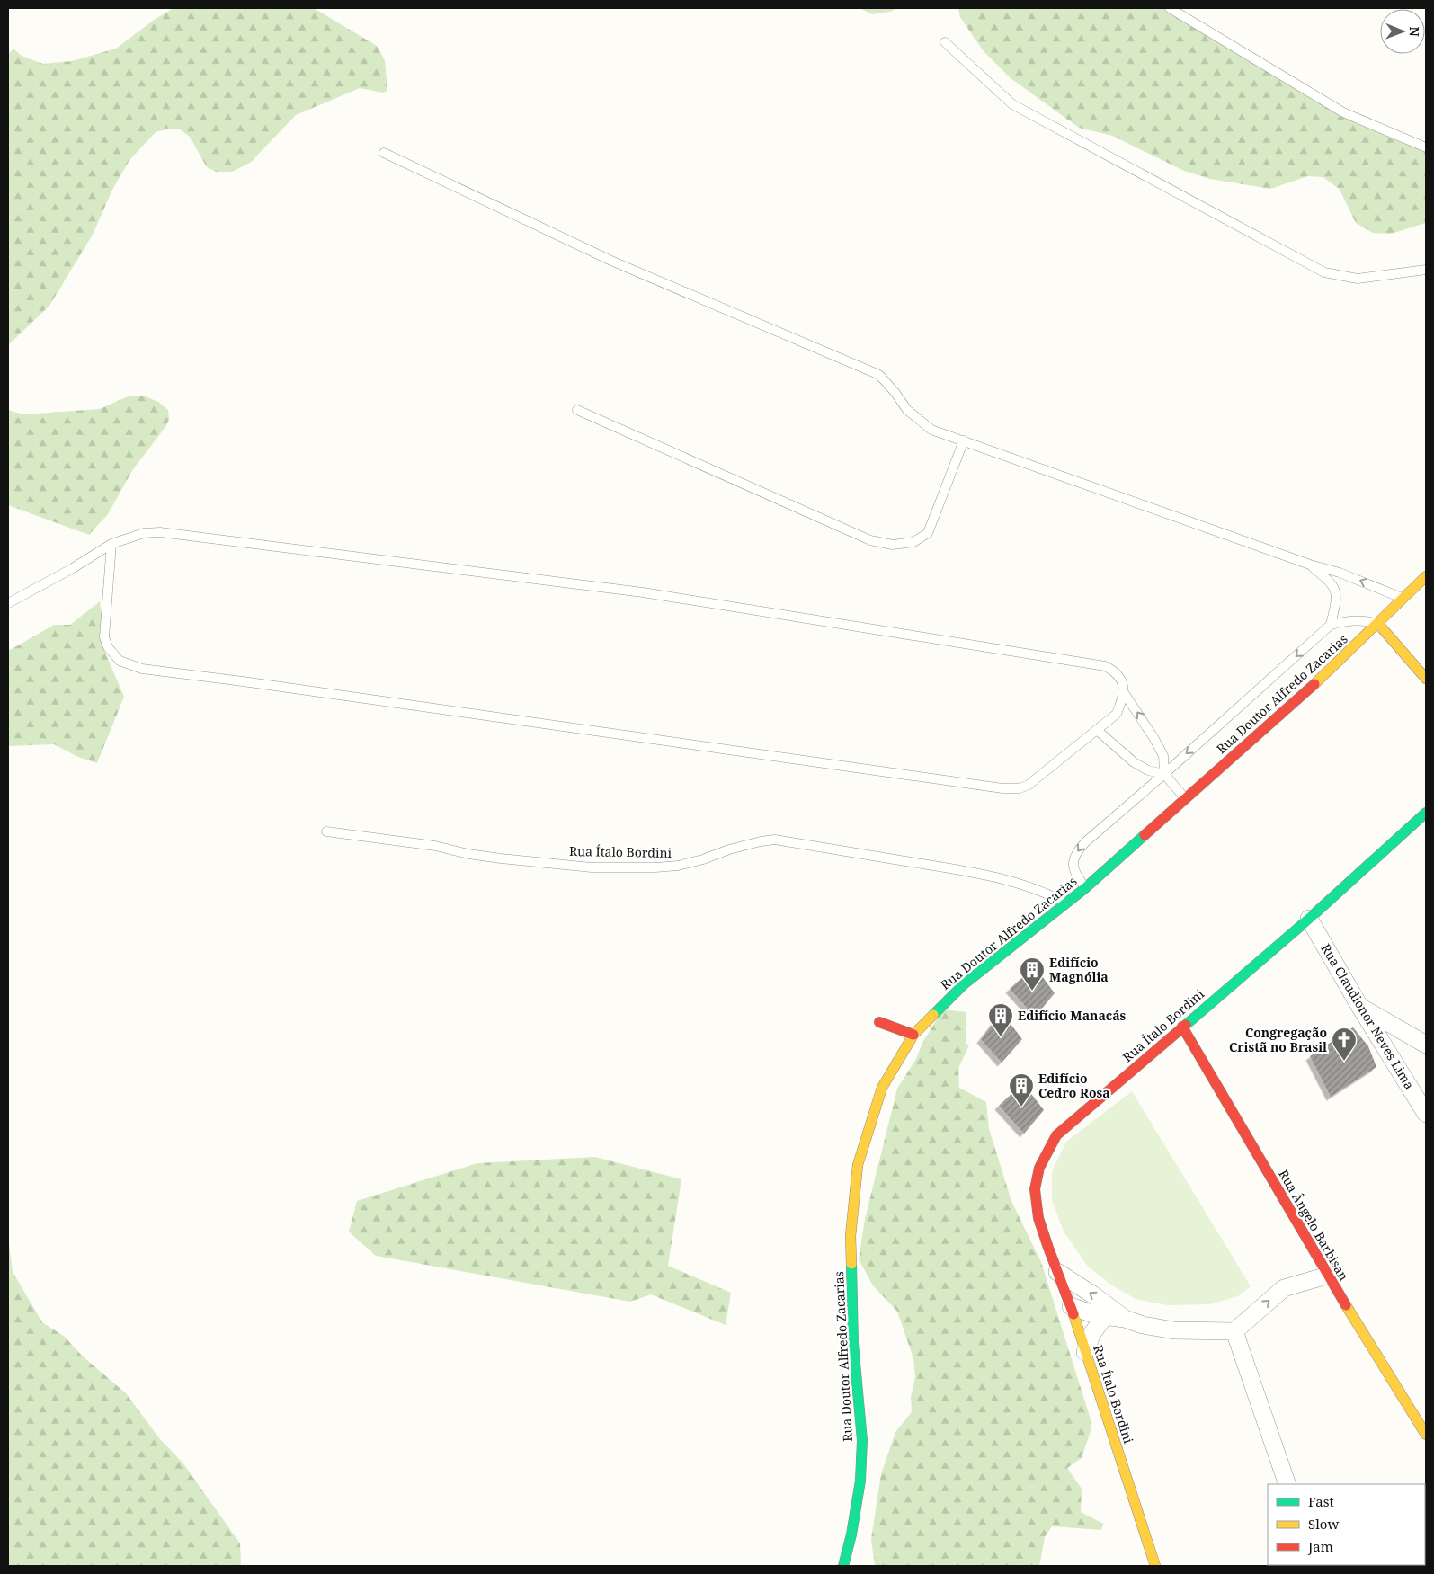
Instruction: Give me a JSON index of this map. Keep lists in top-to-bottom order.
{
  "streets": {
    "street": [
      "Rua Doutor Alfredo Zacarias",
      "Rua Ítalo Bordini",
      "Rua Claudionor Neves Lima",
      "Rua Ângelo Barbisan"
    ]
  },
  "crossings": [
    ["Rua Doutor Alfredo Zacarias", "Rua Ítalo Bordini"],
    ["Rua Ítalo Bordini", "Rua Claudionor Neves Lima"],
    ["Rua Ítalo Bordini", "Rua Ângelo Barbisan"]
  ],
  "places": {
    "building": ["Edifício Magnólia", "Edifício Manacás", "Edifício Cedro Rosa"],
    "church": ["Congregação Cristã no Brasil"]
  },
  "legend": ["Fast", "Slow", "Jam"],
  "north": "right"
}
